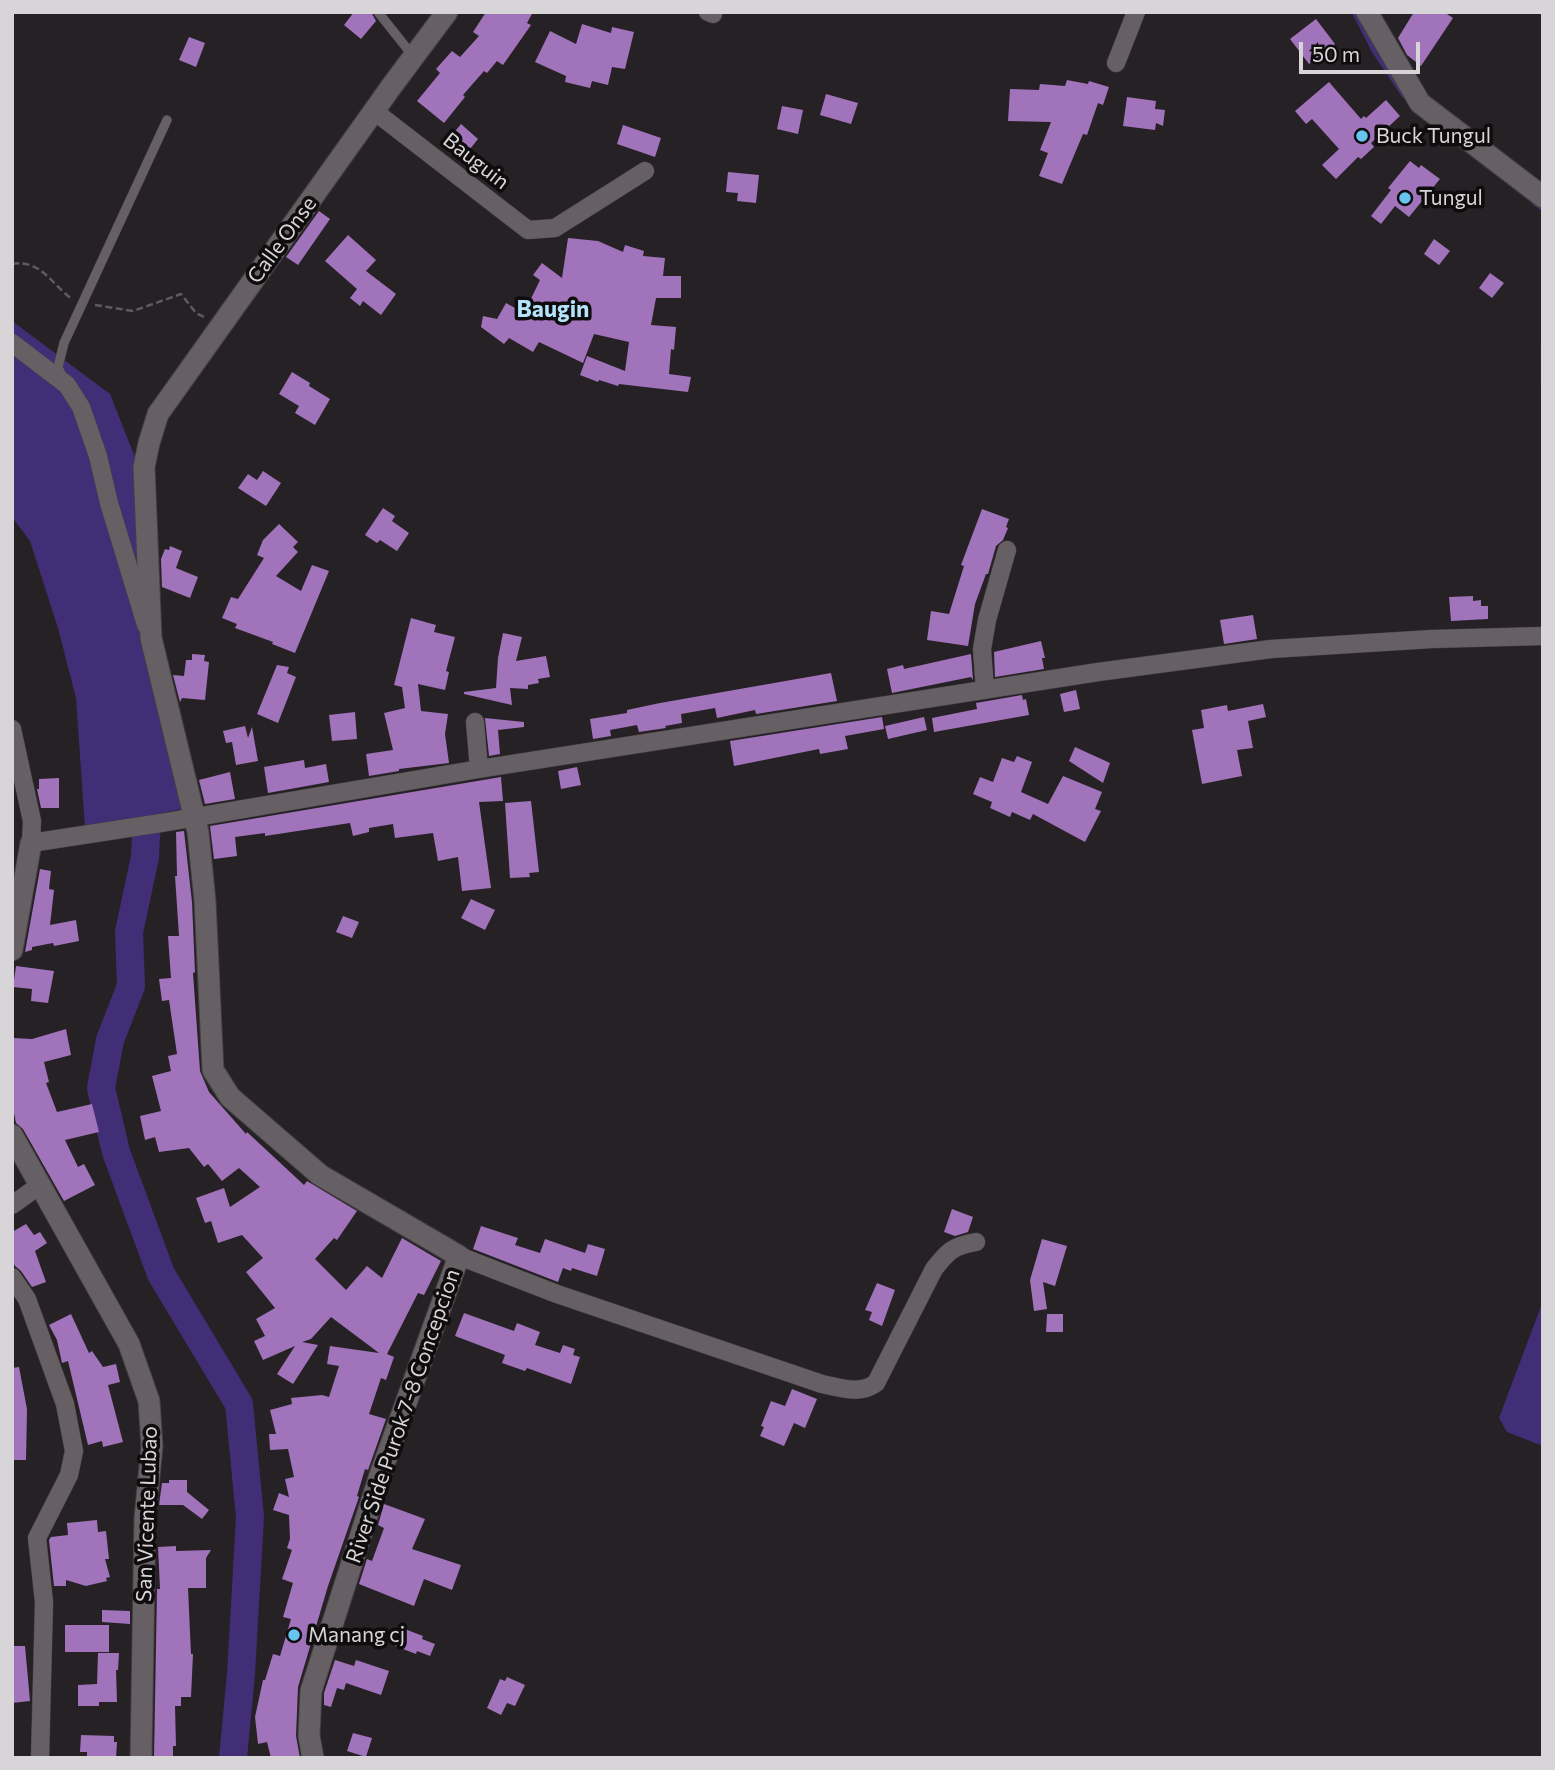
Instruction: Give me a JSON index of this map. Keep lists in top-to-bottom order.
{
  "streets": {
    "street": [
      "Bauguin",
      "Calle Onse",
      "River Side Purok 7-8 Concepcion",
      "San Vicente Lubao"
    ]
  },
  "crossings": [
    ["Bauguin", "Calle Onse"],
    ["Calle Onse", "River Side Purok 7-8 Concepcion"]
  ],
  "districts": ["Baugin"],
  "places": ["Buck Tungul", "Tungul", "Manang cj"],
  "scale_bar": "50 m"
}
